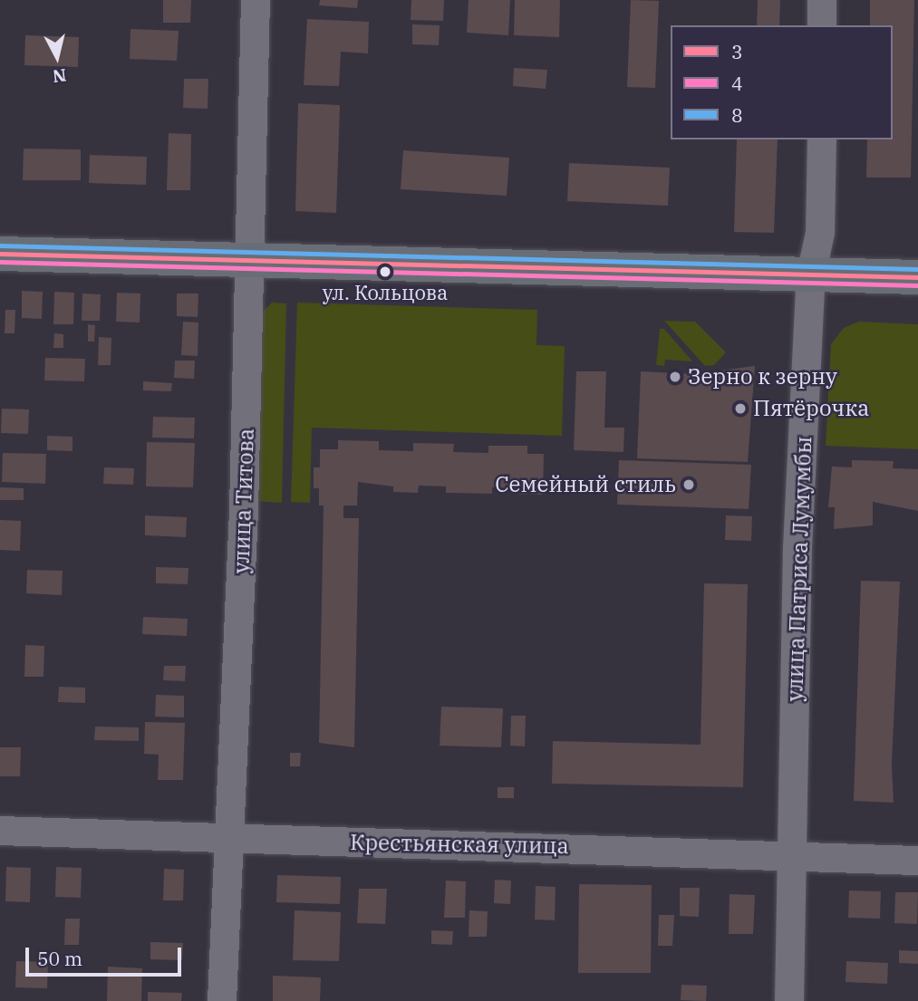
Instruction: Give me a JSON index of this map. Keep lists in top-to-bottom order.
{
  "streets": {
    "street": ["улица Титова", "улица Патриса Лумумбы", "Крестьянская улица"]
  },
  "crossings": [
    ["улица Титова", "Крестьянская улица"],
    ["улица Патриса Лумумбы", "Крестьянская улица"]
  ],
  "places": [
    "ул. Кольцова",
    "Зерно к зерну",
    "Пятёрочка",
    "Семейный стиль"
  ],
  "lines": ["transit line 8", "transit line 3", "transit line 4"],
  "legend": ["3", "4", "8"],
  "scale_bar": "50 m",
  "north": "bottom"
}
